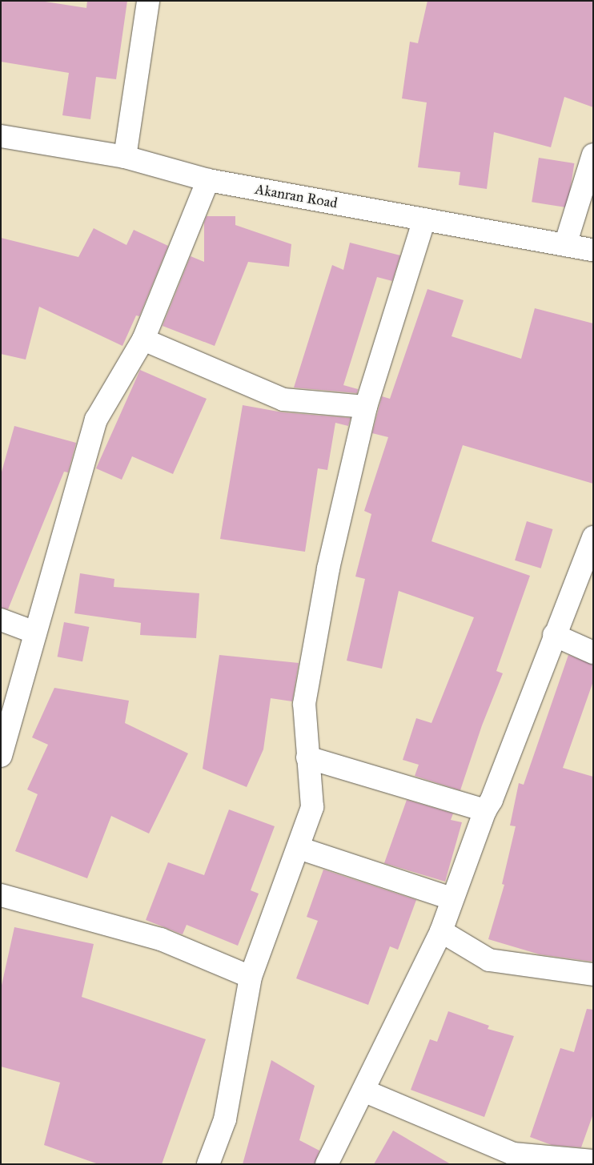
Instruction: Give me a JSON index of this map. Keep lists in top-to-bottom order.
{
  "streets": {
    "street": ["Akanran Road"]
  }
}
